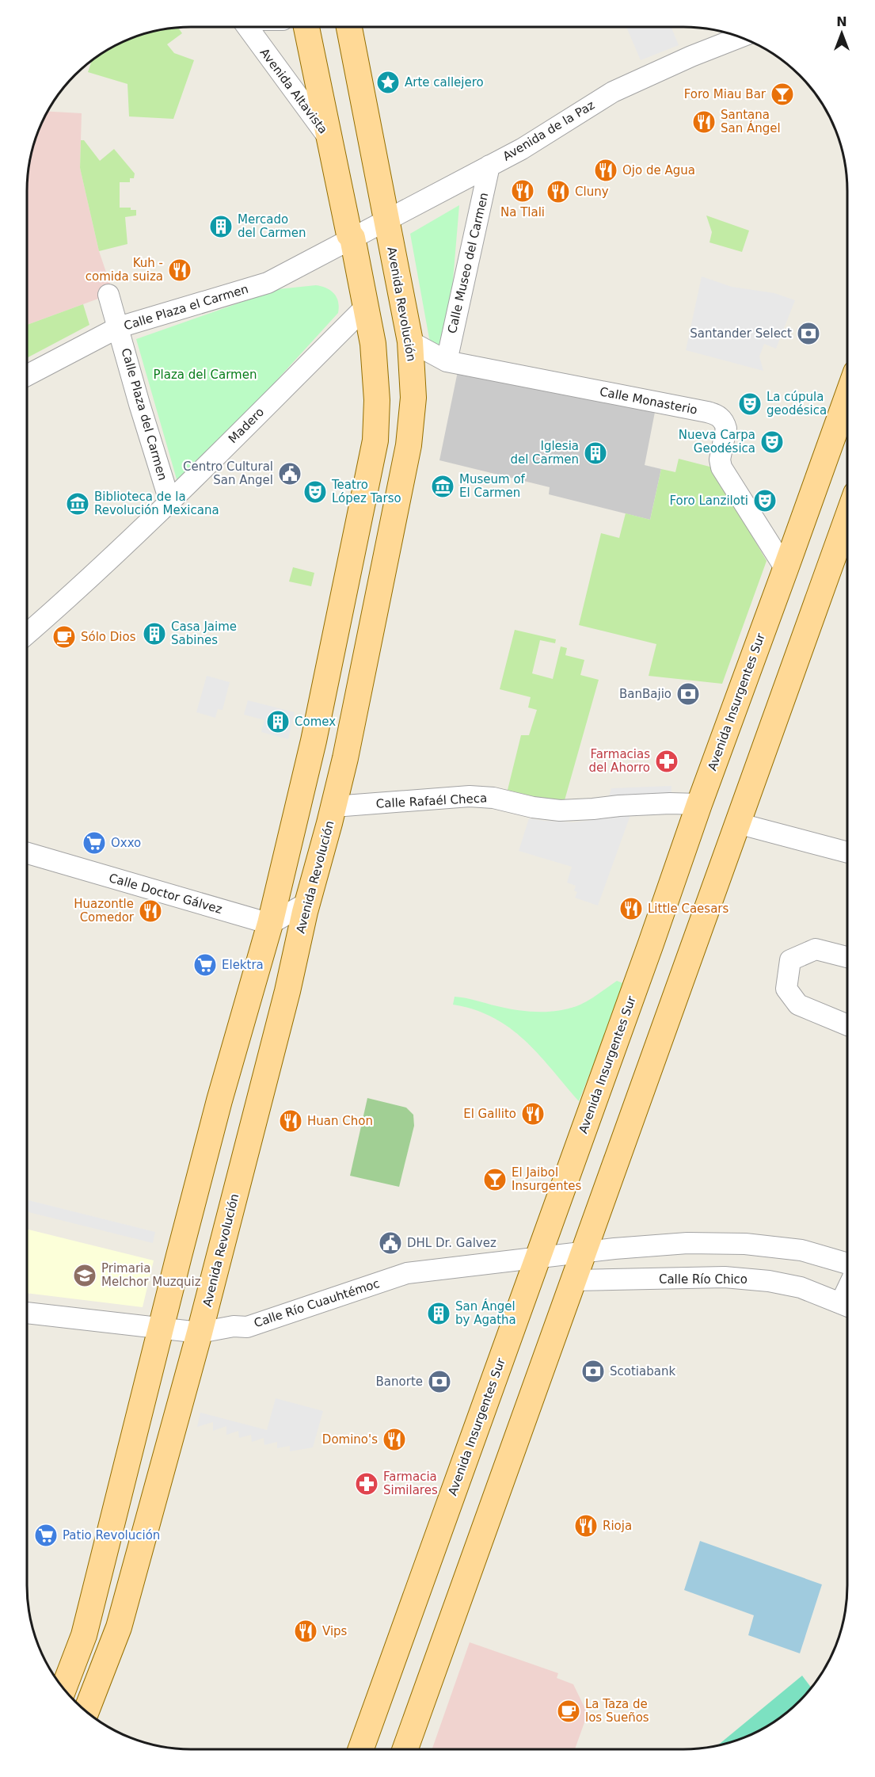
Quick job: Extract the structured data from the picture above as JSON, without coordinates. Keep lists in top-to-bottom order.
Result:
{
  "streets": {
    "main road": ["Avenida Revolución", "Avenida Insurgentes Sur"],
    "street": [
      "Avenida Altavista",
      "Avenida de la Paz",
      "Calle Museo del Carmen",
      "Calle Plaza el Carmen",
      "Calle Monasterio",
      "Calle Plaza del Carmen",
      "Madero",
      "Calle Rafaél Checa",
      "Calle Doctor Gálvez",
      "Calle Río Chico",
      "Calle Río Cuauhtémoc"
    ]
  },
  "crossings": [
    ["Avenida de la Paz", "Calle Museo del Carmen"],
    ["Avenida de la Paz", "Avenida Revolución"],
    ["Avenida de la Paz", "Calle Plaza el Carmen"],
    ["Calle Museo del Carmen", "Calle Monasterio"],
    ["Avenida Revolución", "Calle Monasterio"],
    ["Avenida Revolución", "Calle Rafaél Checa"],
    ["Avenida Revolución", "Calle Río Cuauhtémoc"],
    ["Calle Plaza el Carmen", "Calle Plaza del Carmen"],
    ["Calle Monasterio", "Avenida Insurgentes Sur"],
    ["Calle Plaza del Carmen", "Madero"],
    ["Avenida Insurgentes Sur", "Calle Rafaél Checa"],
    ["Avenida Insurgentes Sur", "Calle Río Cuauhtémoc"]
  ],
  "parks": ["Plaza del Carmen"],
  "places": {
    "place": ["Arte callejero"],
    "bar": ["Foro Miau Bar", "El Jaibol Insurgentes"],
    "restaurant": [
      "Santana San Ángel",
      "Ojo de Agua",
      "Na Tlali",
      "Cluny",
      "Kuh - comida suiza",
      "Little Caesars",
      "Huazontle Comedor",
      "El Gallito",
      "Huan Chon",
      "Domino's",
      "Rioja",
      "Vips"
    ],
    "building": [
      "Mercado del Carmen",
      "Iglesia del Carmen",
      "Casa Jaime Sabines",
      "Comex",
      "San Ángel by Agatha"
    ],
    "bank": [
      "Santander Select",
      "BanBajio",
      "Scotiabank",
      "Banorte"
    ],
    "theatre": [
      "La cúpula geodésica",
      "Nueva Carpa Geodésica",
      "Teatro López Tarso",
      "Foro Lanziloti"
    ],
    "public building": ["Centro Cultural San Angel", "DHL Dr. Galvez"],
    "museum": ["Museum of El Carmen", "Biblioteca de la Revolución Mexicana"],
    "cafe": ["Sólo Dios", "La Taza de los Sueños"],
    "pharmacy": ["Farmacias del Ahorro", "Farmacia Similares"],
    "supermarket": ["Oxxo", "Elektra", "Patio Revolución"],
    "school or university": ["Primaria Melchor Muzquiz"]
  },
  "north": "top"
}
